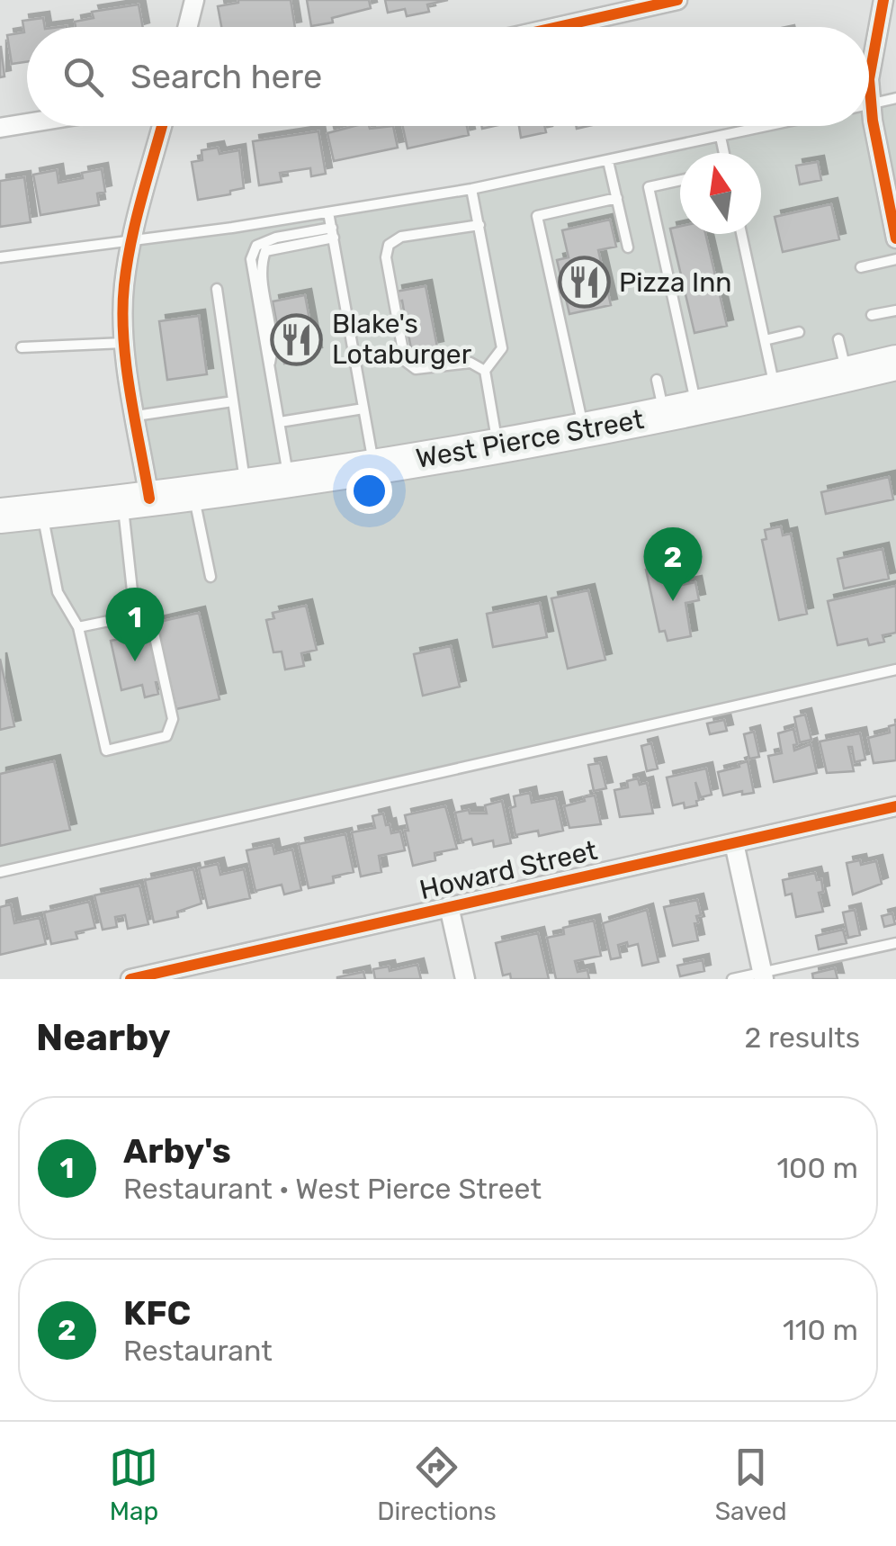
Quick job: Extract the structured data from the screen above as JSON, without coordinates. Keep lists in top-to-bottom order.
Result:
{
  "streets": {
    "highway": ["West Pierce Street"],
    "street": ["Howard Street"]
  },
  "places": {
    "restaurant": ["Pizza Inn", "Blake's Lotaburger"]
  },
  "north": "top",
  "page": {
    "search": "Search here",
    "pins": ["2", "1"],
    "heading": ["Nearby", "2 results"],
    "list": [
      {
        "mark": "1",
        "name": "Arby's",
        "note": "Restaurant · West Pierce Street",
        "value": "100 m"
      },
      {
        "mark": "2",
        "name": "KFC",
        "note": "Restaurant",
        "value": "110 m"
      }
    ],
    "nav": ["Map", "Directions", "Saved"]
  }
}
